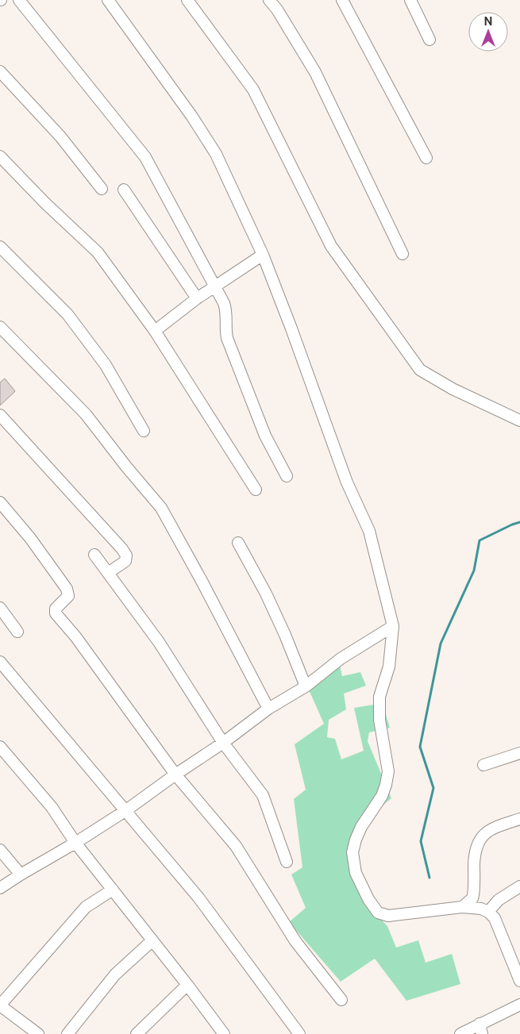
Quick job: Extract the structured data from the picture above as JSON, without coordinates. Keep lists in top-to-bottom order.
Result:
{
  "north": "top"
}
